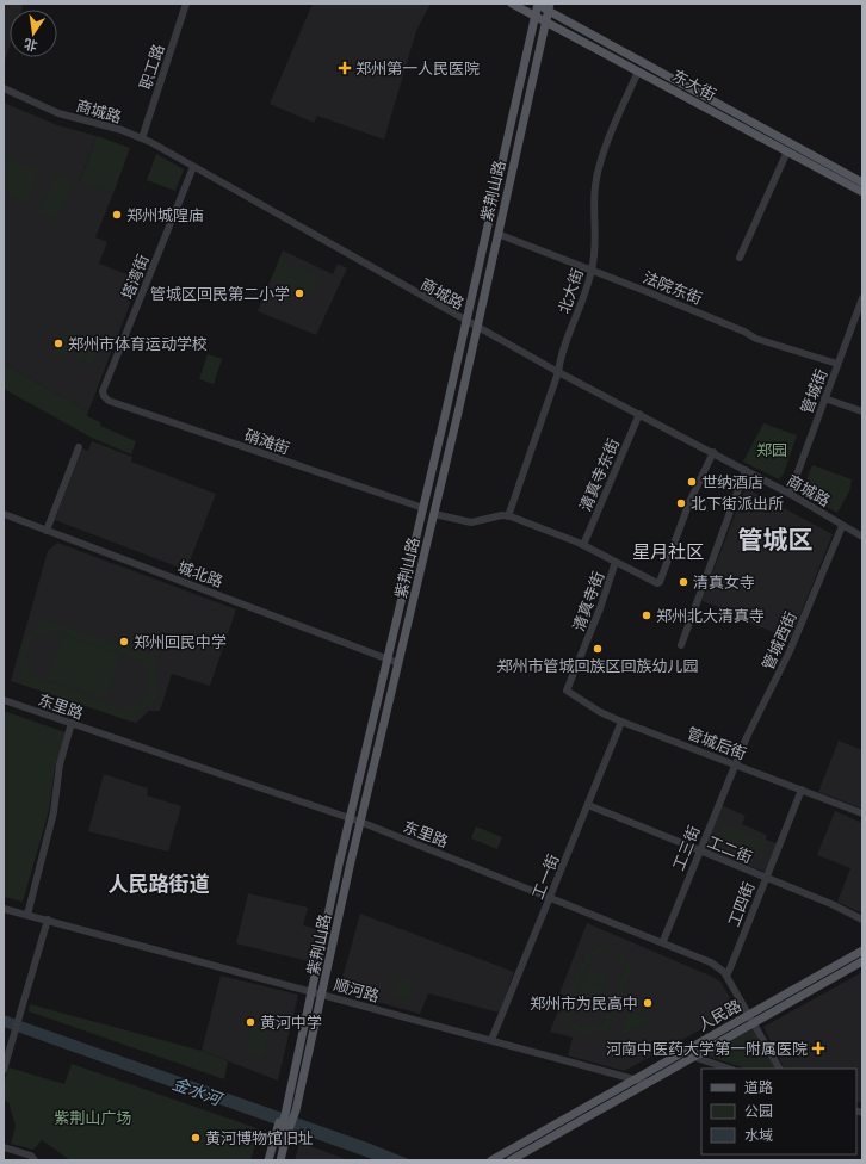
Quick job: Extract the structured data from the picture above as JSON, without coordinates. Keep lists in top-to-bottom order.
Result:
{
  "streets": {
    "main road": ["东大街", "紫荆山路", "人民路"],
    "street": [
      "职工路",
      "商城路",
      "塔湾街",
      "法院东街",
      "北大街",
      "管城街",
      "硝滩街",
      "清真寺东街",
      "城北路",
      "清真寺街",
      "管城西街",
      "东里路",
      "管城后街",
      "工三街",
      "工二街",
      "工一街",
      "工四街",
      "顺河路"
    ]
  },
  "crossings": [
    ["职工路", "商城路"],
    ["东大街", "紫荆山路"],
    ["东大街", "北大街"],
    ["商城路", "紫荆山路"],
    ["商城路", "塔湾街"],
    ["商城路", "北大街"],
    ["商城路", "管城街"],
    ["商城路", "清真寺东街"],
    ["商城路", "清真寺街"],
    ["商城路", "管城西街"],
    ["紫荆山路", "法院东街"],
    ["紫荆山路", "硝滩街"],
    ["紫荆山路", "城北路"],
    ["紫荆山路", "东里路"],
    ["紫荆山路", "顺河路"],
    ["塔湾街", "硝滩街"],
    ["法院东街", "北大街"],
    ["法院东街", "管城街"],
    ["清真寺街", "管城后街"],
    ["管城西街", "管城后街"],
    ["管城西街", "工三街"],
    ["东里路", "工三街"],
    ["东里路", "工一街"],
    ["东里路", "工四街"],
    ["东里路", "人民路"],
    ["管城后街", "工三街"],
    ["管城后街", "工一街"],
    ["管城后街", "工四街"],
    ["工三街", "工二街"],
    ["工二街", "工一街"],
    ["工二街", "工四街"],
    ["工一街", "顺河路"],
    ["顺河路", "人民路"]
  ],
  "districts": ["管城区", "星月社区", "人民路街道"],
  "water": ["金水河"],
  "parks": ["郑园", "紫荆山广场"],
  "places": {
    "health": ["郑州第一人民医院", "河南中医药大学第一附属医院"],
    "other": [
      "郑州城隍庙",
      "管城区回民第二小学",
      "郑州市体育运动学校",
      "世纳酒店",
      "北下街派出所",
      "清真女寺",
      "郑州北大清真寺",
      "郑州回民中学",
      "郑州市管城回族区回族幼儿园",
      "郑州市为民高中",
      "黄河中学",
      "黄河博物馆旧址"
    ]
  },
  "legend": ["道路", "公园", "水域"],
  "north": "bottom"
}
